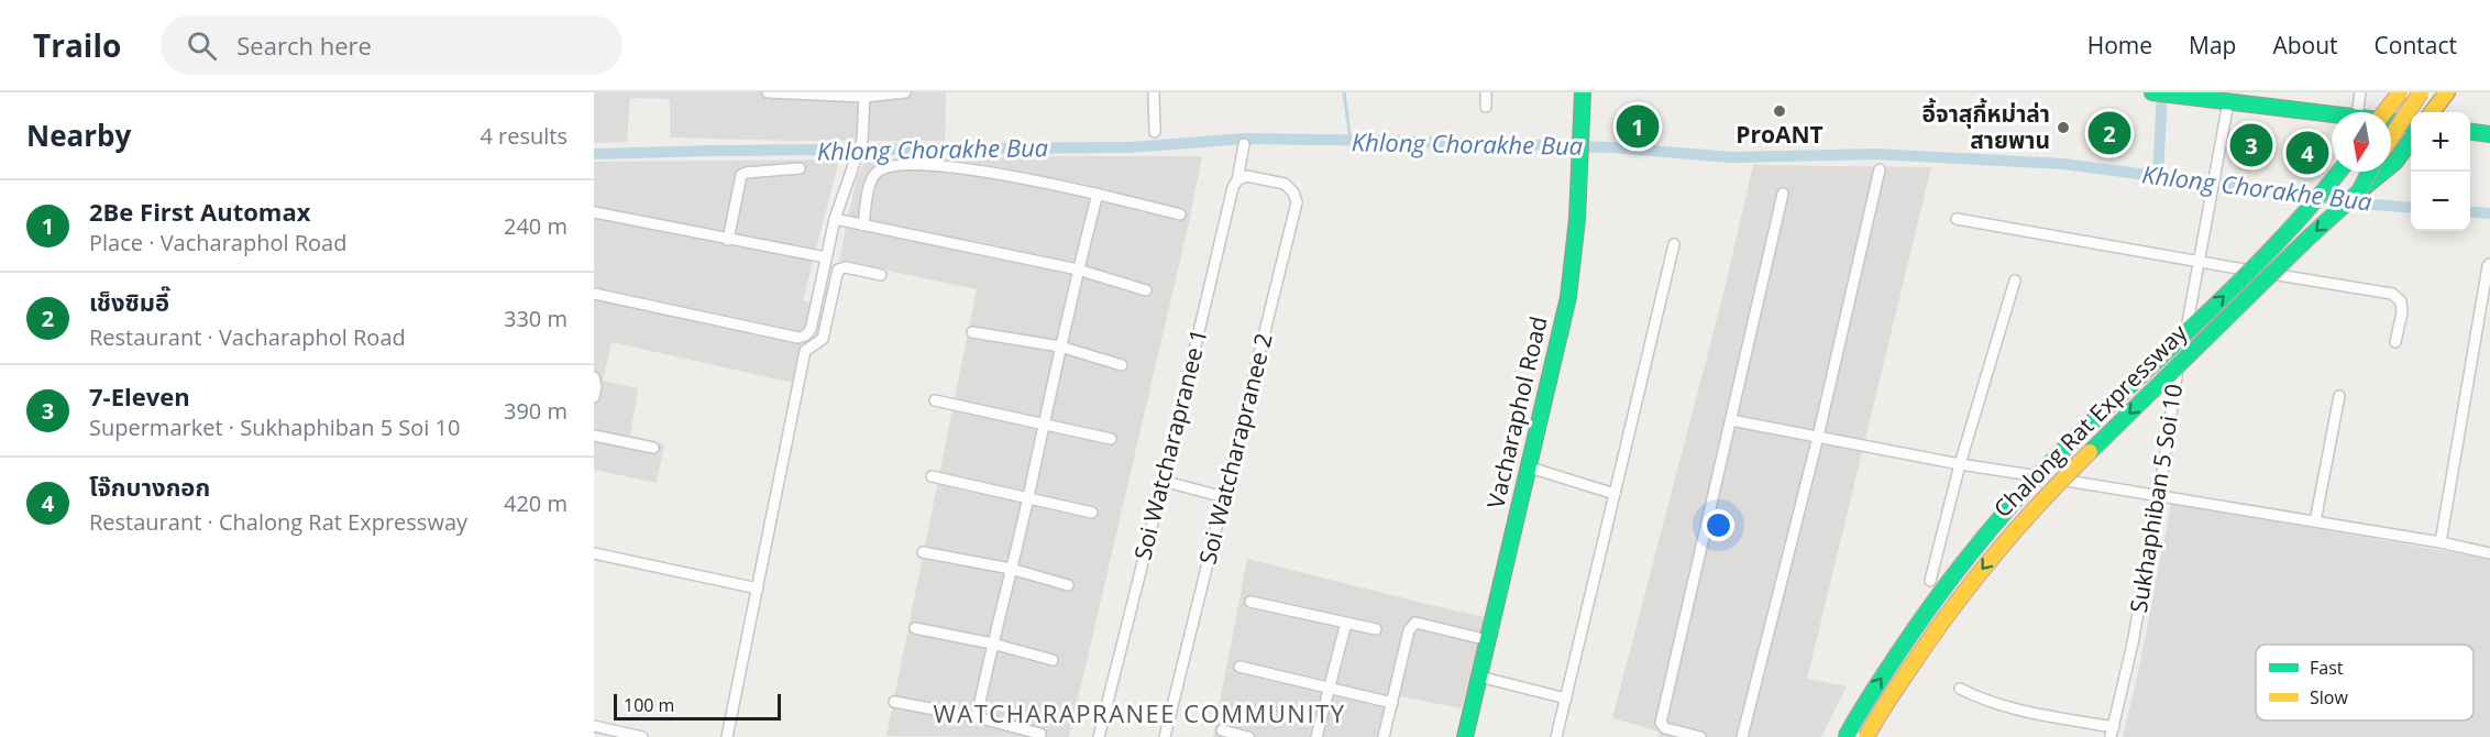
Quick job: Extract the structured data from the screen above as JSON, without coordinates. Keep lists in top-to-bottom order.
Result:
{
  "streets": {
    "main road": ["Vacharaphol Road", "Chalong Rat Expressway"],
    "street": ["Soi Watcharapranee 1", "Soi Watcharapranee 2", "Sukhaphiban 5 Soi 10"]
  },
  "crossings": [
    ["Soi Watcharapranee 1", "Soi Watcharapranee 2"]
  ],
  "districts": ["WATCHARAPRANEE COMMUNITY"],
  "water": ["Khlong Chorakhe Bua"],
  "places": ["ProANT", "อี้จาสุกี้หม่าล่า สายพาน"],
  "legend": ["Fast", "Slow"],
  "scale_bar": "100 m",
  "north": "bottom",
  "page": {
    "header": "Trailo",
    "search": "Search here",
    "nav": [
      "Home",
      "Map",
      "About",
      "Contact"
    ],
    "heading": ["Nearby", "4 results"],
    "pins": [
      "1",
      "2",
      "3",
      "4"
    ],
    "map_buttons": ["+", "−"],
    "list": [
      {
        "mark": "1",
        "name": "2Be First Automax",
        "note": "Place · Vacharaphol Road",
        "value": "240 m"
      },
      {
        "mark": "2",
        "name": "เช็งซิมอี๊",
        "note": "Restaurant · Vacharaphol Road",
        "value": "330 m"
      },
      {
        "mark": "3",
        "name": "7-Eleven",
        "note": "Supermarket · Sukhaphiban 5 Soi 10",
        "value": "390 m"
      },
      {
        "mark": "4",
        "name": "โจ๊กบางกอก",
        "note": "Restaurant · Chalong Rat Expressway",
        "value": "420 m"
      }
    ],
    "scale": "100 m"
  }
}
